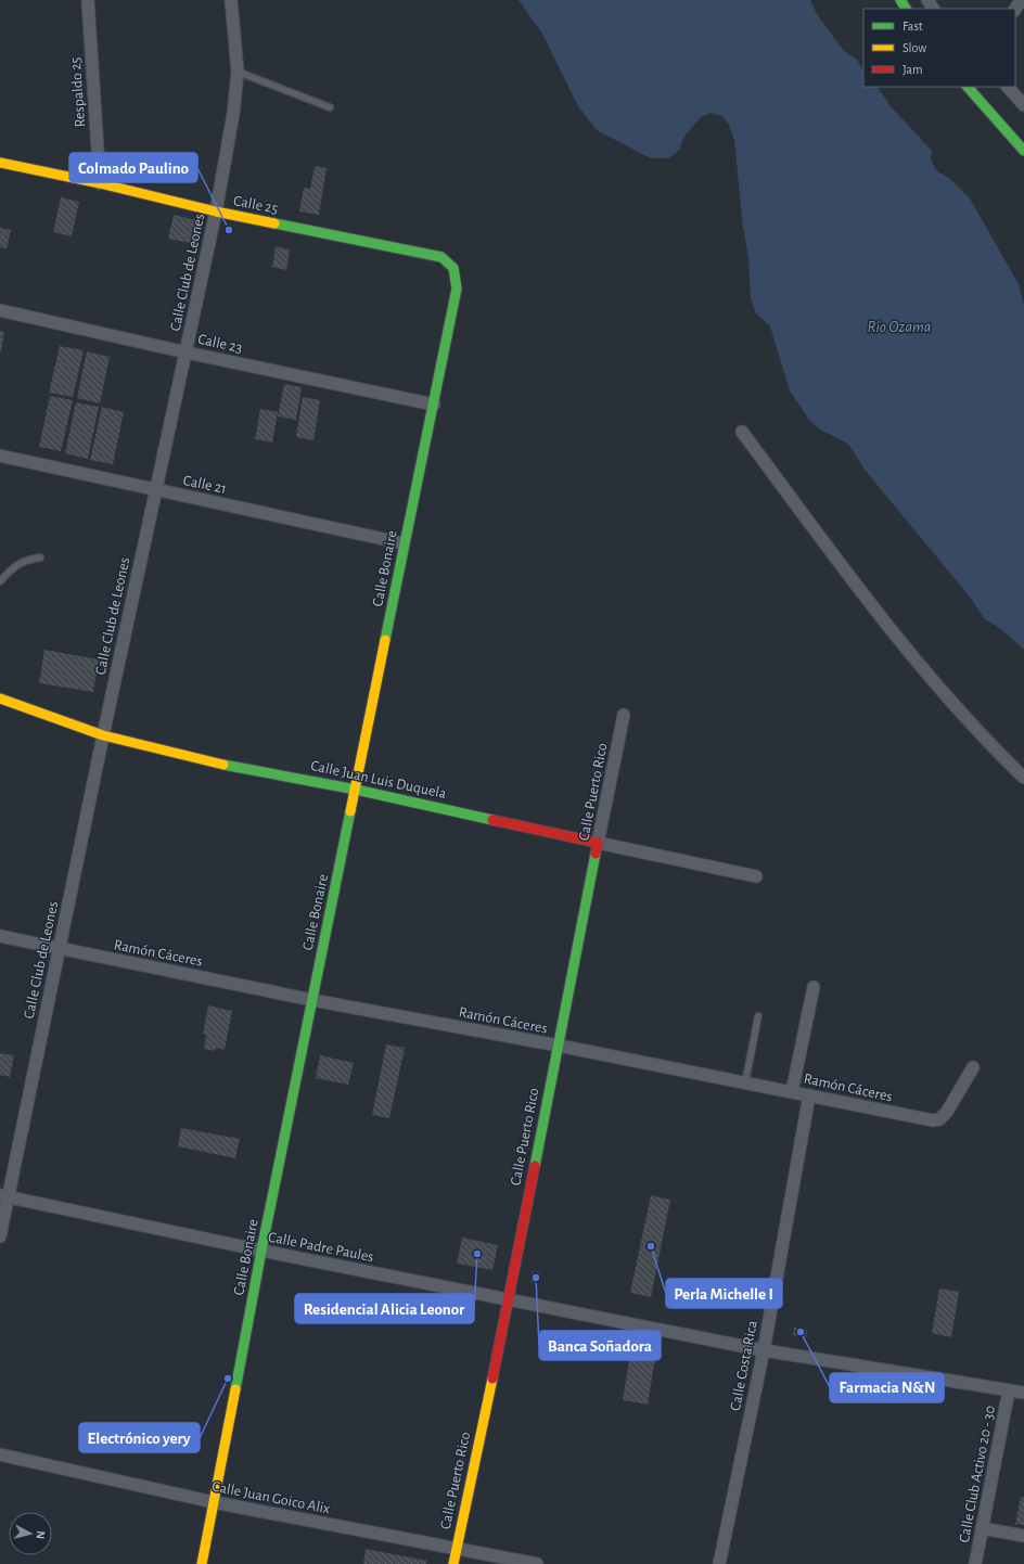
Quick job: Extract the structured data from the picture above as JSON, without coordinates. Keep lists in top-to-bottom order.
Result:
{
  "streets": {
    "street": [
      "Respaldo 25",
      "Calle 25",
      "Calle Club de Leones",
      "Calle 23",
      "Calle 21",
      "Calle Bonaire",
      "Calle Juan Luis Duquela",
      "Calle Puerto Rico",
      "Ramón Cáceres",
      "Calle Padre Paules",
      "Calle Costa Rica",
      "Calle Club Activo 20 - 30",
      "Calle Juan Goico Alix"
    ]
  },
  "crossings": [
    ["Respaldo 25", "Calle 25"],
    ["Calle 25", "Calle Club de Leones"],
    ["Calle 25", "Calle Bonaire"],
    ["Calle Club de Leones", "Calle 23"],
    ["Calle Club de Leones", "Calle 21"],
    ["Calle Club de Leones", "Calle Juan Luis Duquela"],
    ["Calle Club de Leones", "Ramón Cáceres"],
    ["Calle Club de Leones", "Calle Padre Paules"],
    ["Calle 23", "Calle Bonaire"],
    ["Calle 21", "Calle Bonaire"],
    ["Calle Bonaire", "Calle Juan Luis Duquela"],
    ["Calle Bonaire", "Ramón Cáceres"],
    ["Calle Bonaire", "Calle Padre Paules"],
    ["Calle Bonaire", "Calle Juan Goico Alix"],
    ["Calle Juan Luis Duquela", "Calle Puerto Rico"],
    ["Calle Puerto Rico", "Ramón Cáceres"],
    ["Calle Puerto Rico", "Calle Padre Paules"],
    ["Calle Puerto Rico", "Calle Juan Goico Alix"],
    ["Ramón Cáceres", "Calle Costa Rica"],
    ["Calle Padre Paules", "Calle Costa Rica"],
    ["Calle Padre Paules", "Calle Club Activo 20 - 30"]
  ],
  "water": ["Río Ozama"],
  "places": [
    "Colmado Paulino",
    "Perla Michelle I",
    "Residencial Alicia Leonor",
    "Banca Soñadora",
    "Farmacia N&N",
    "Electrónico yery"
  ],
  "legend": ["Fast", "Slow", "Jam"],
  "north": "right"
}
